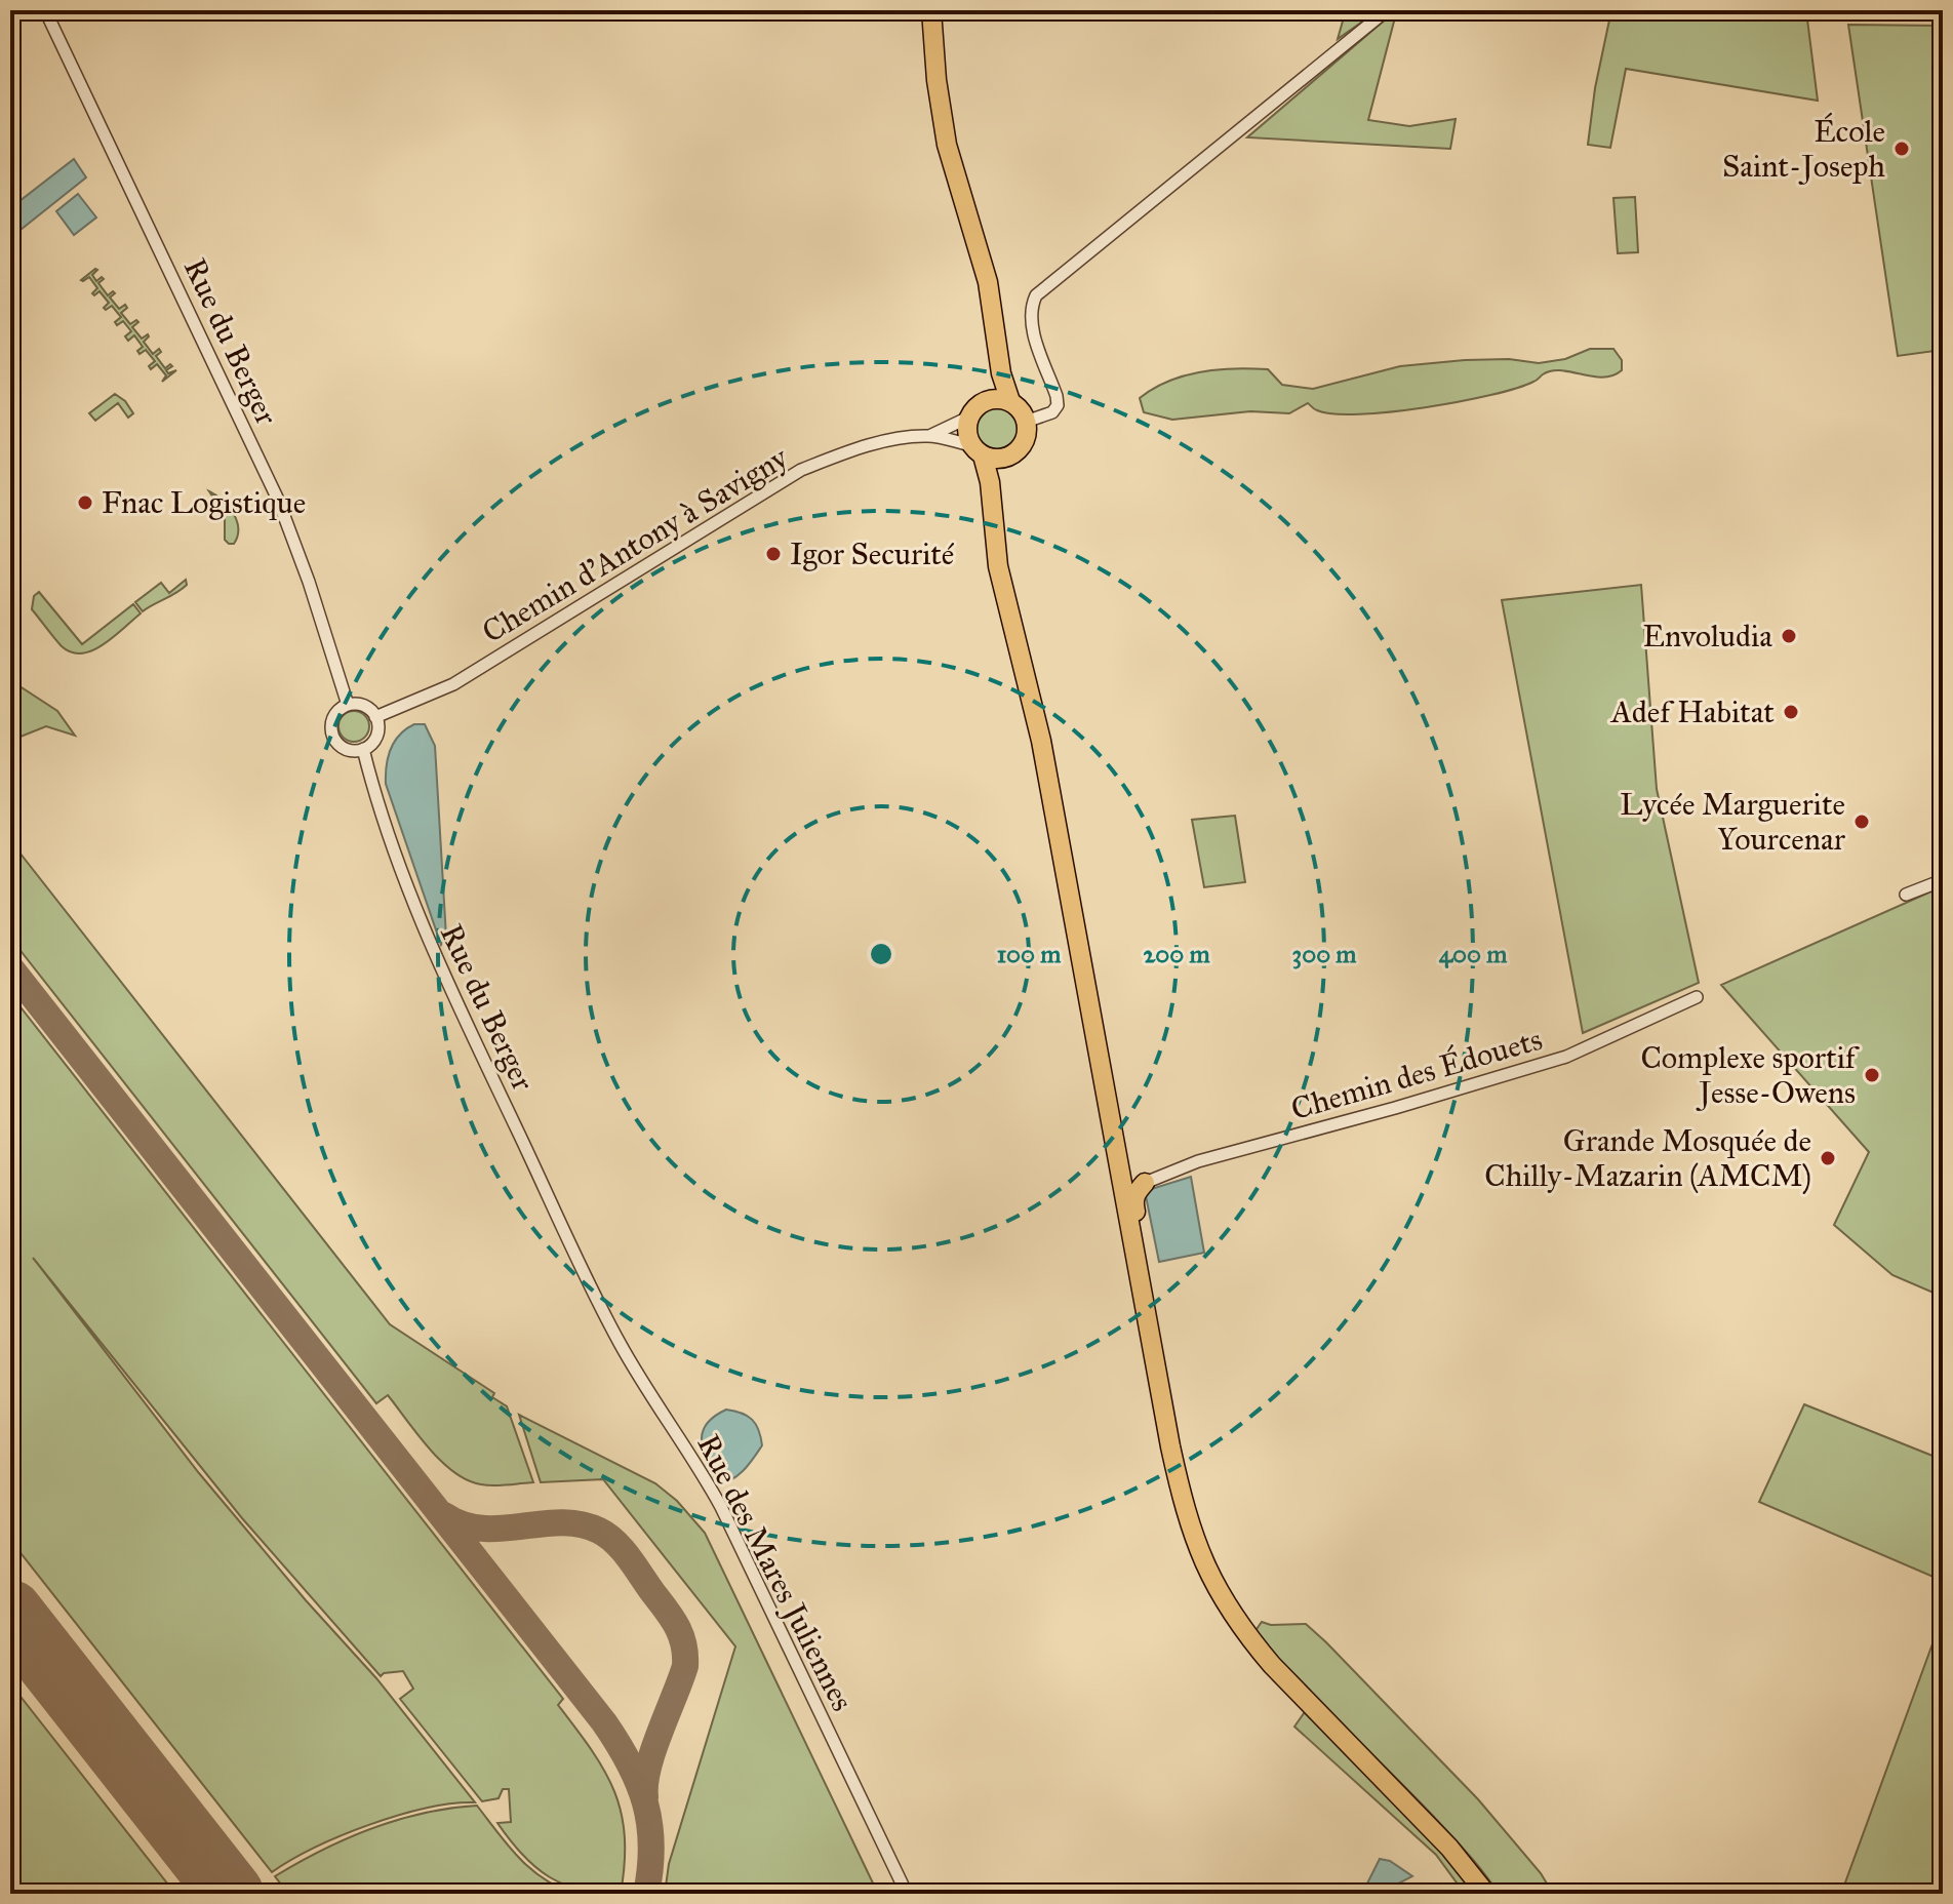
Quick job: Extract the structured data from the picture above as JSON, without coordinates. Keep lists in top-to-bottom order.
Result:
{
  "streets": {
    "street": [
      "Rue du Berger",
      "Chemin d'Antony à Savigny",
      "Chemin des Édouets",
      "Rue des Mares Juliennes"
    ]
  },
  "crossings": [
    ["Rue du Berger", "Chemin d'Antony à Savigny"],
    ["Rue du Berger", "Rue des Mares Juliennes"]
  ],
  "places": [
    "École Saint-Joseph",
    "Fnac Logistique",
    "Igor Securité",
    "Envoludia",
    "Adef Habitat",
    "Lycée Marguerite Yourcenar",
    "Complexe sportif Jesse-Owens",
    "Grande Mosquée de Chilly-Mazarin (AMCM)"
  ],
  "rings": [
    "100 m",
    "200 m",
    "300 m",
    "400 m"
  ]
}
